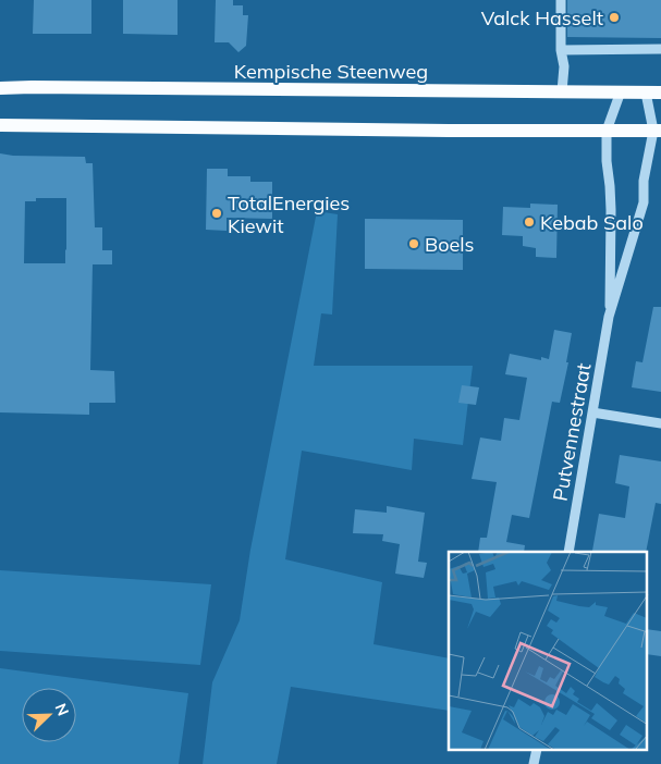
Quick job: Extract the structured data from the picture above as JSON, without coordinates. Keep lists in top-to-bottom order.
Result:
{
  "streets": {
    "main road": ["Kempische Steenweg"],
    "street": ["Putvennestraat"]
  },
  "crossings": [
    ["Kempische Steenweg", "Putvennestraat"]
  ],
  "places": [
    "Valck Hasselt",
    "TotalEnergies Kiewit",
    "Kebab Salo",
    "Boels"
  ],
  "north": "top right"
}
